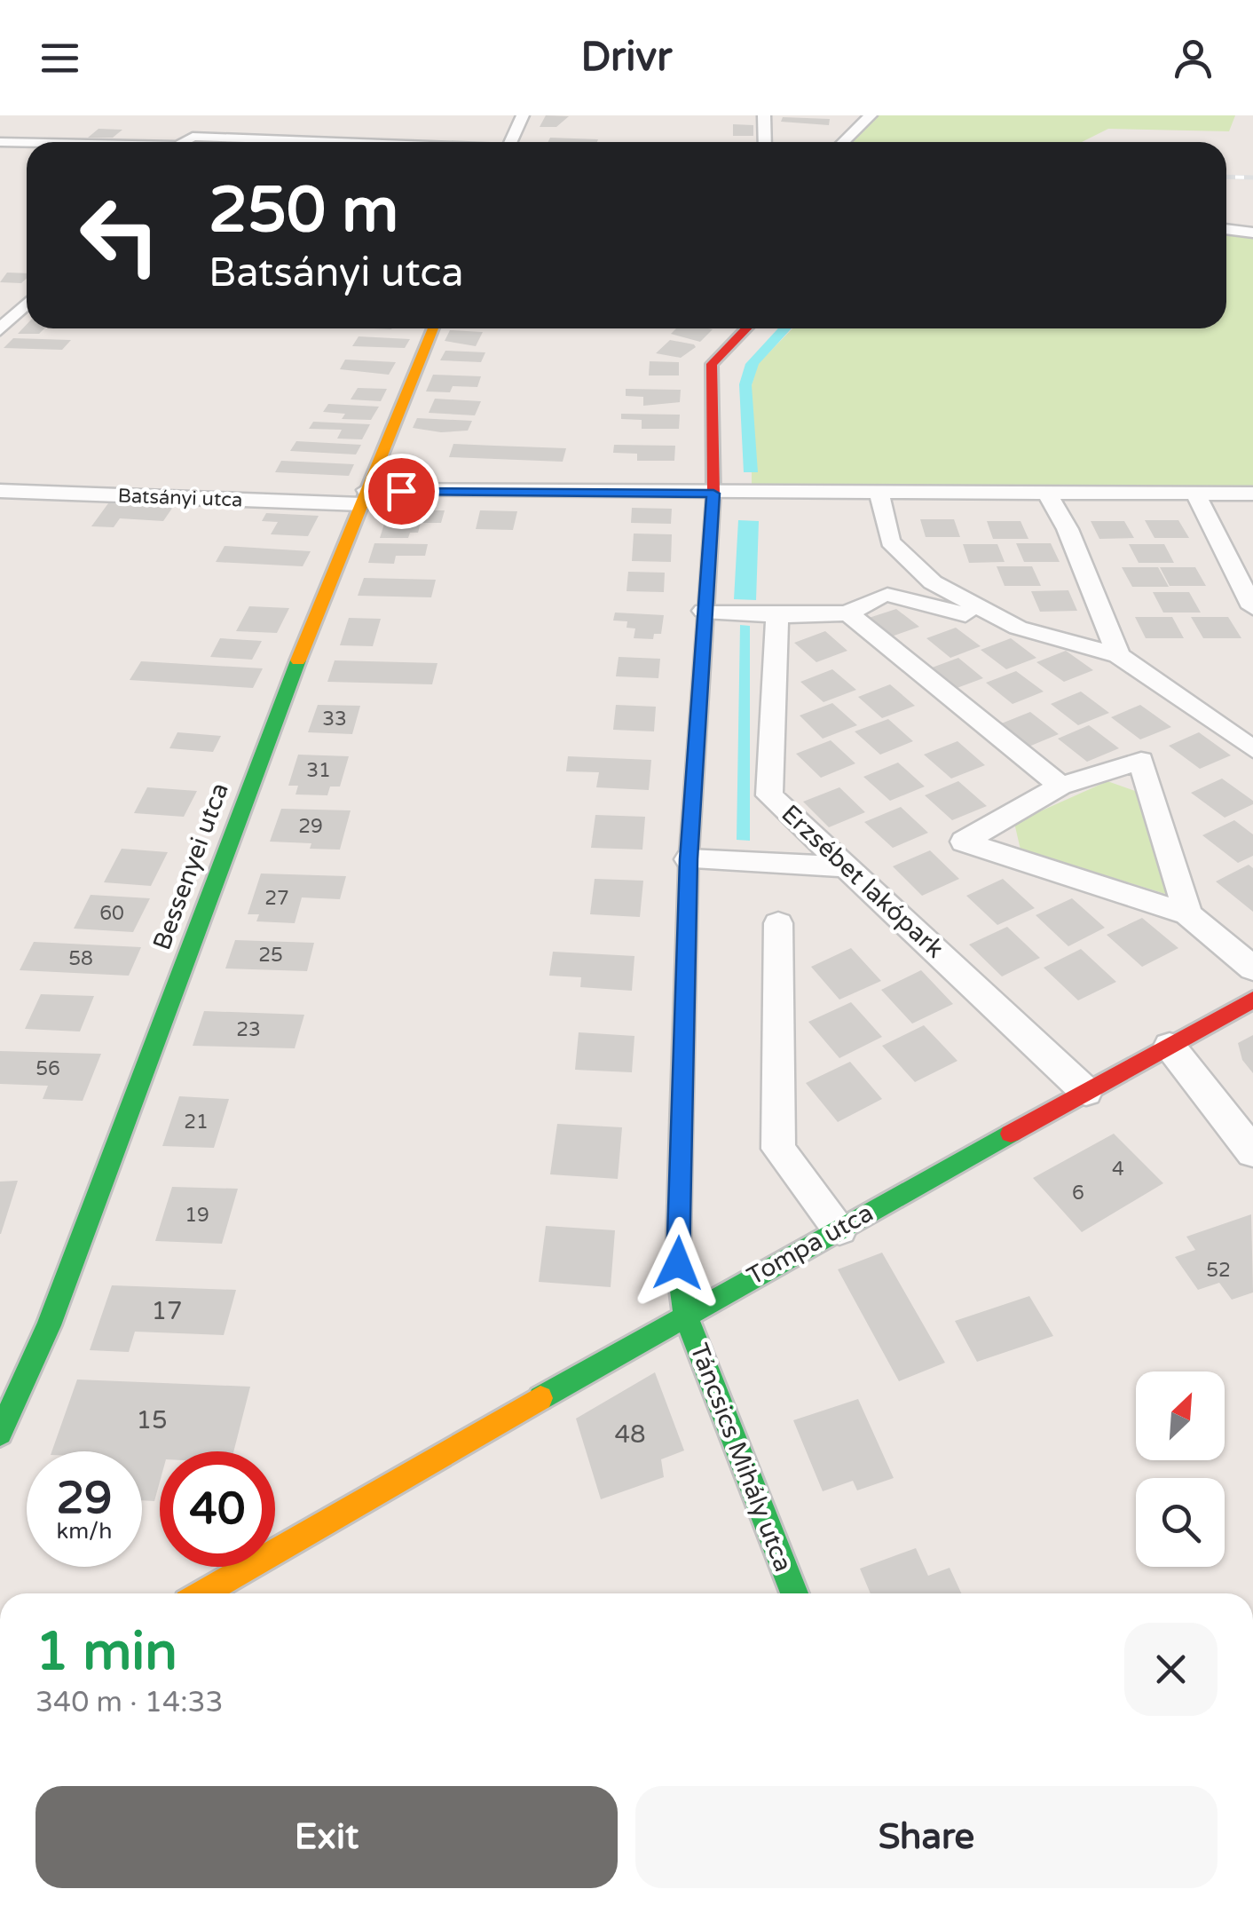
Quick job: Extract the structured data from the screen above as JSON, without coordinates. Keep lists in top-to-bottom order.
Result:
{
  "streets": {
    "street": [
      "Batsányi utca",
      "Bessenyei utca",
      "Erzsébet lakópark",
      "Tompa utca",
      "Táncsics Mihály utca"
    ]
  },
  "crossings": [
    ["Batsányi utca", "Bessenyei utca"],
    ["Batsányi utca", "Táncsics Mihály utca"],
    ["Erzsébet lakópark", "Tompa utca"],
    ["Tompa utca", "Táncsics Mihály utca"]
  ],
  "house_numbers": [
    "33",
    "31",
    "29",
    "27",
    "60",
    "25",
    "58",
    "23",
    "56",
    "21",
    "4",
    "6",
    "19",
    "52",
    "17",
    "15",
    "48"
  ],
  "north": "top right",
  "page": {
    "header": "Drivr",
    "turn": ["250 m", "Batsányi utca"],
    "speed": "29 km/h",
    "limit": "40",
    "heading": ["1 min", "340 m · 14:33"],
    "buttons": ["Exit", "Share"]
  }
}
